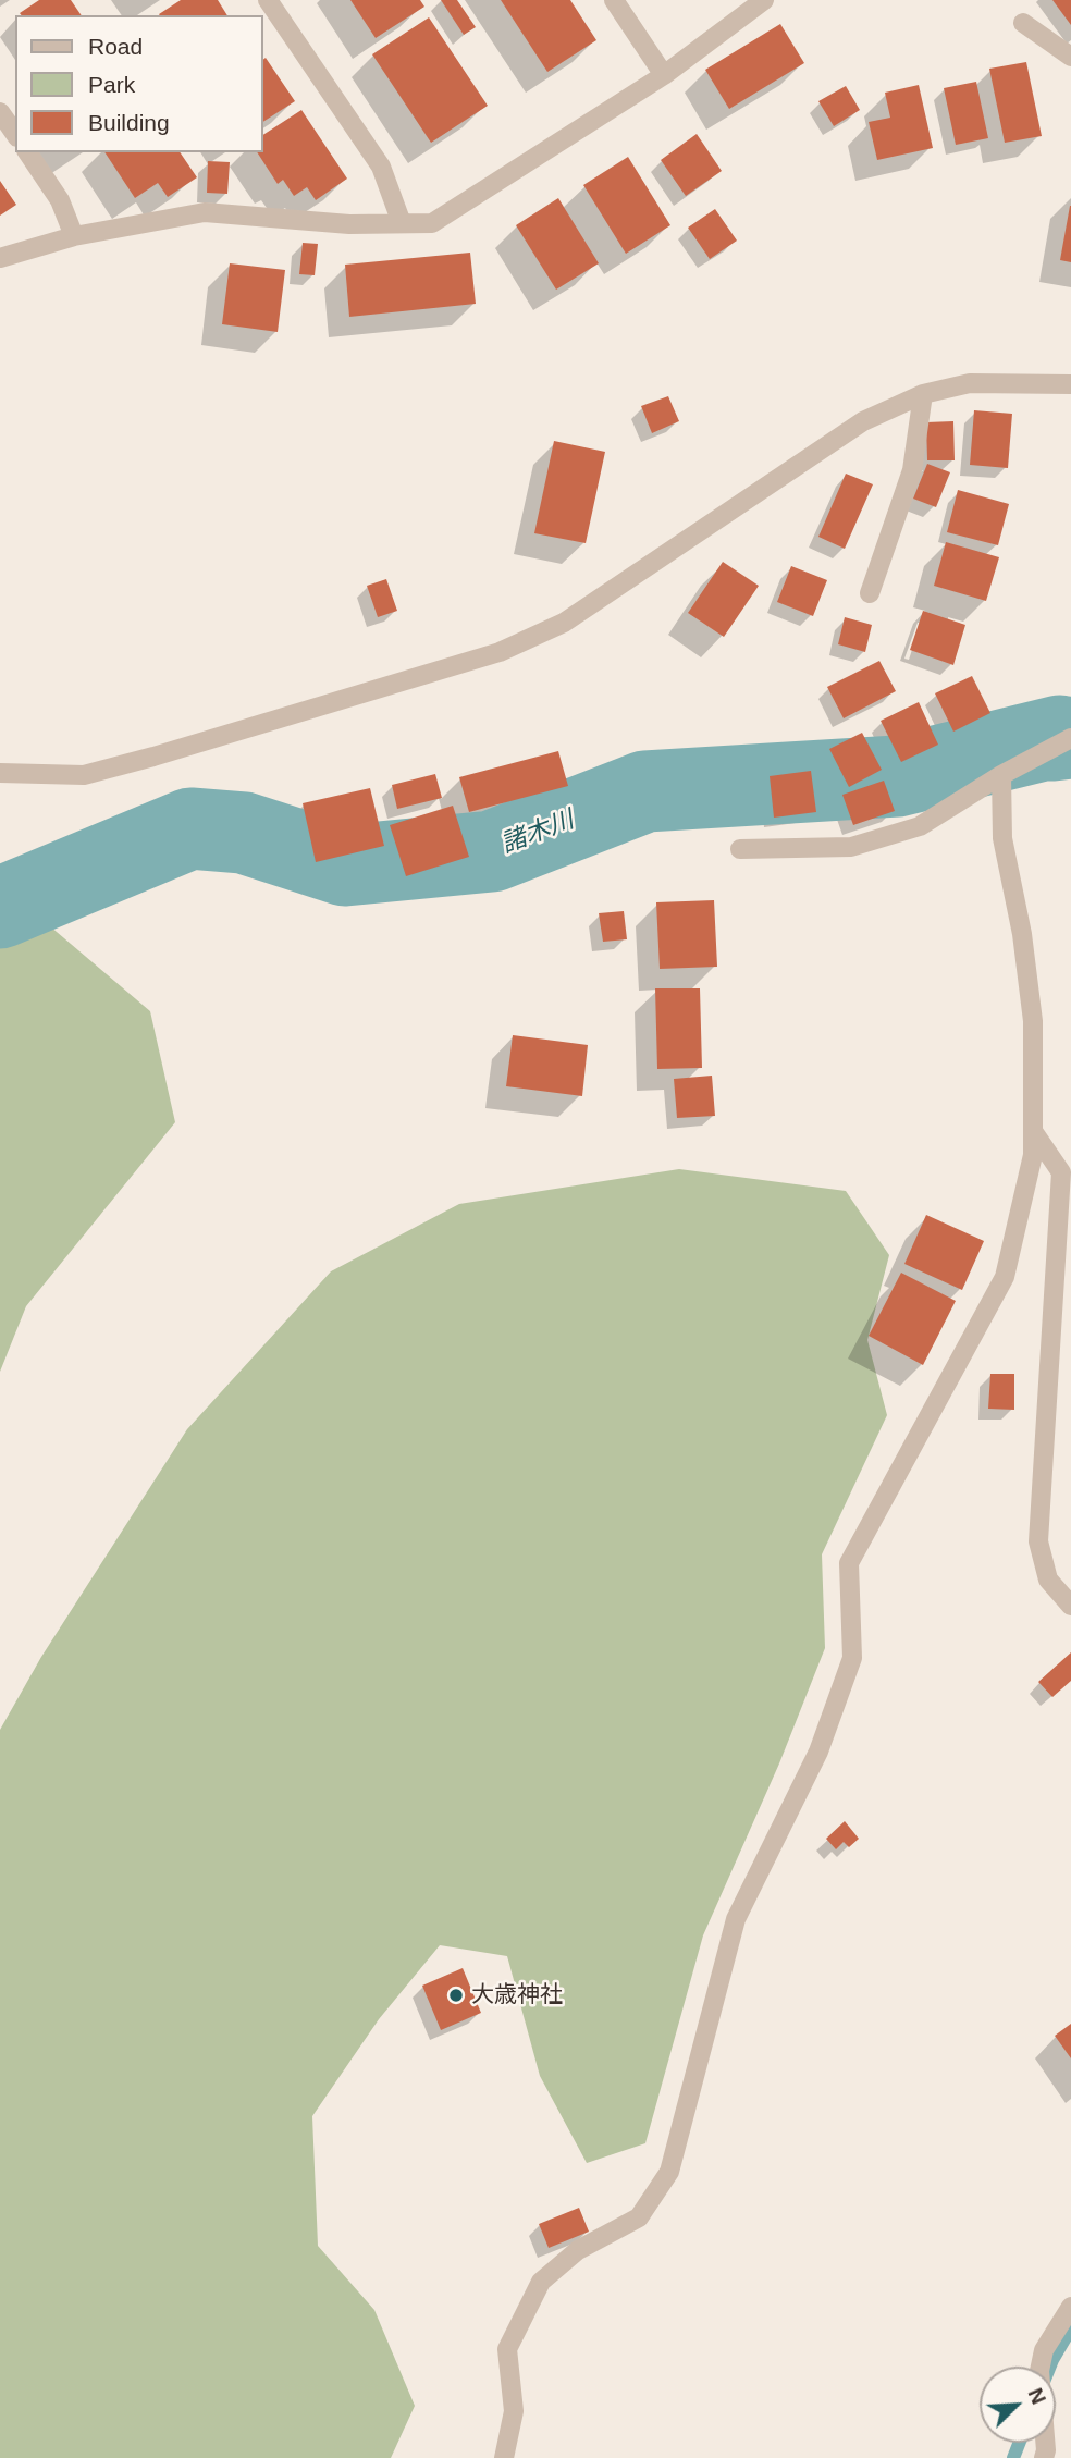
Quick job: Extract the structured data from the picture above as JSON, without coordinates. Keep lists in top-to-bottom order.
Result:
{
  "water": ["諸木川"],
  "places": ["大歳神社"],
  "legend": ["Road", "Park", "Building"],
  "north": "top right"
}
